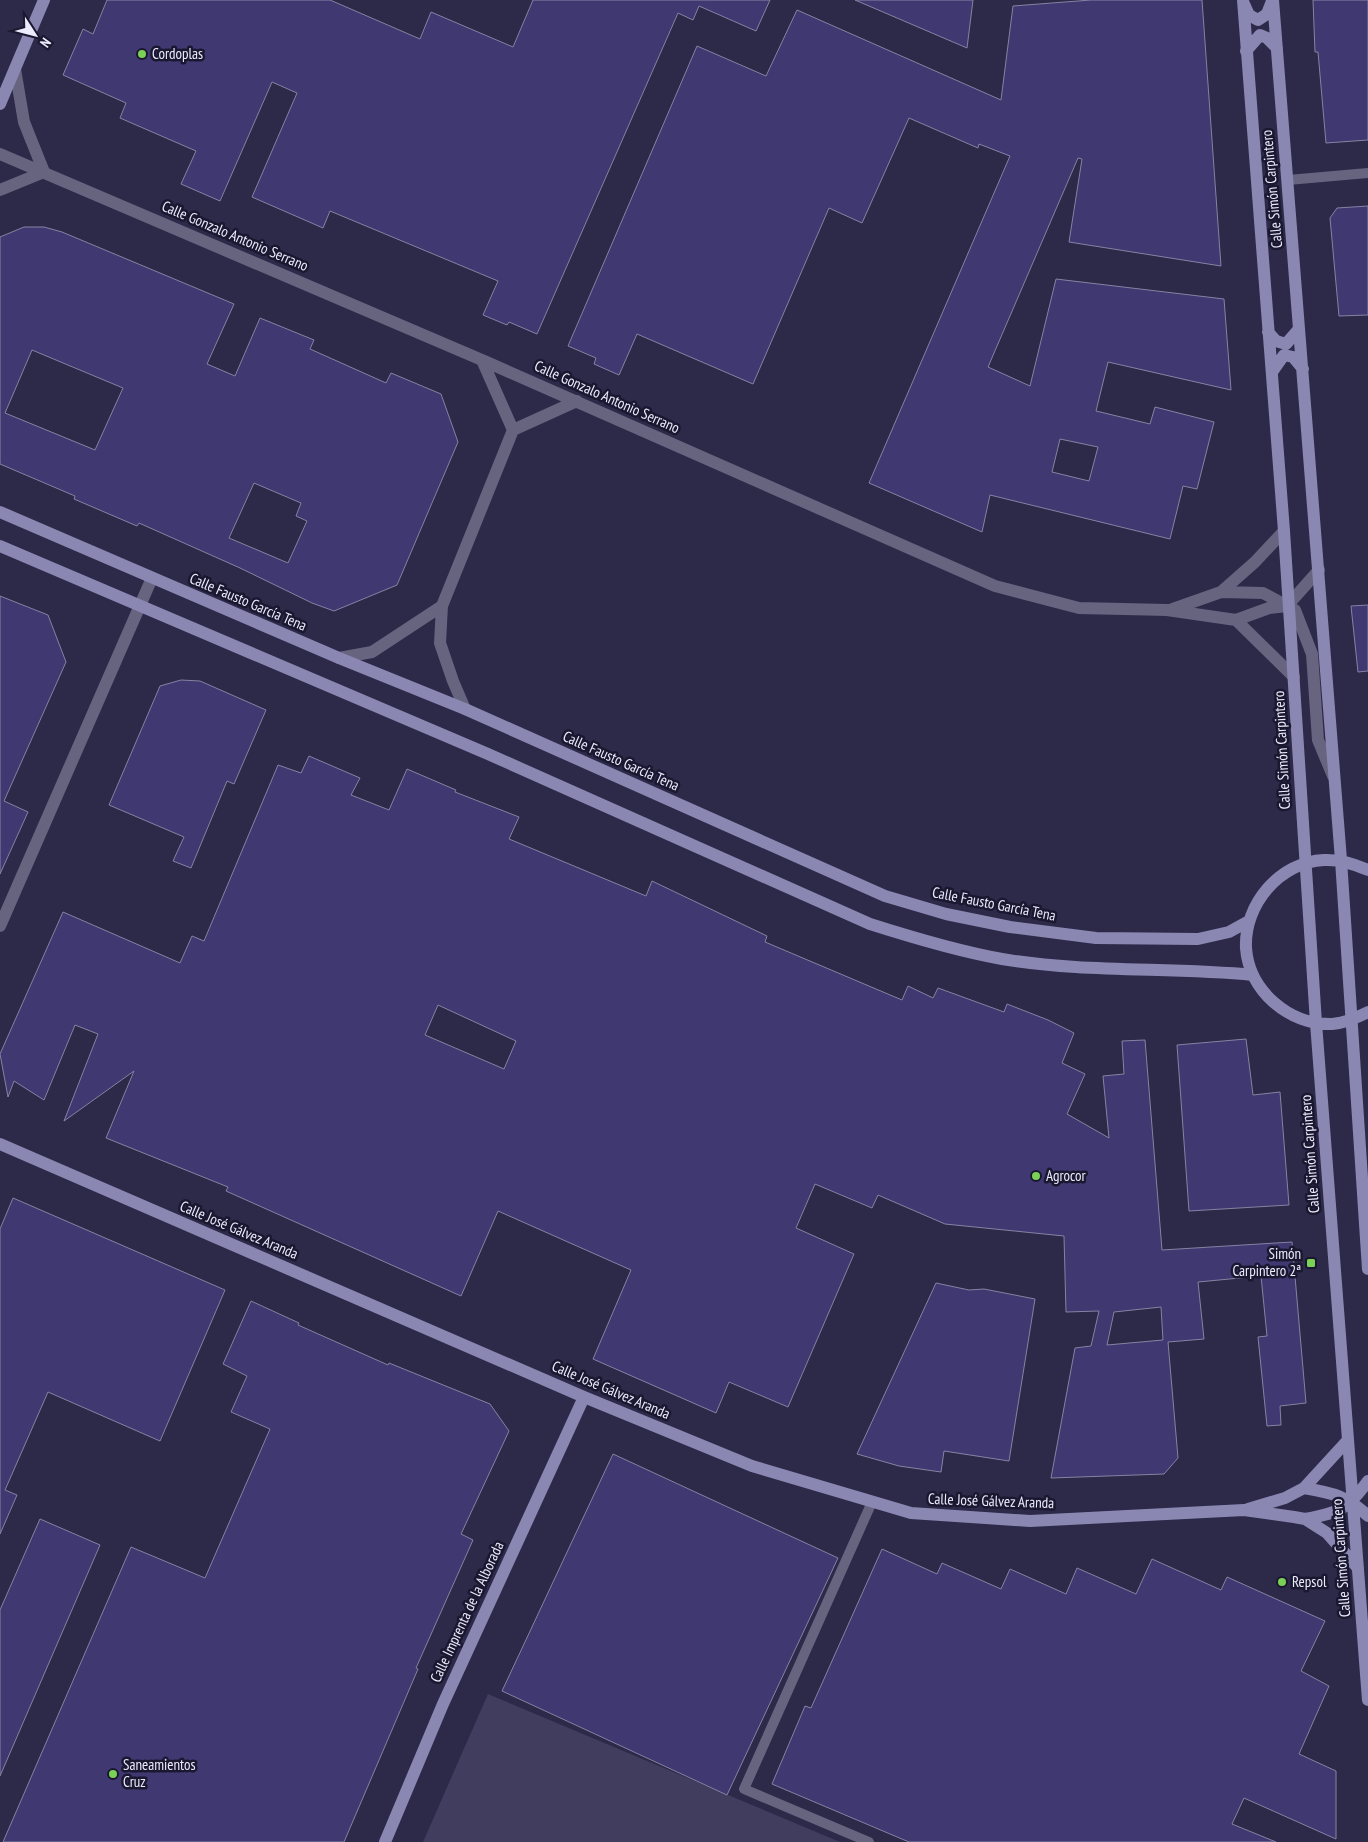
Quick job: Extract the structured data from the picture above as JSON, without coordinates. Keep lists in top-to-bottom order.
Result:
{
  "streets": {
    "street": [
      "Calle Simón Carpintero",
      "Calle Gonzalo Antonio Serrano",
      "Calle Fausto García Tena",
      "Calle José Gálvez Aranda",
      "Calle Imprenta de la Alborada"
    ]
  },
  "crossings": [
    ["Calle Simón Carpintero", "Calle Gonzalo Antonio Serrano"],
    ["Calle Simón Carpintero", "Calle José Gálvez Aranda"],
    ["Calle José Gálvez Aranda", "Calle Imprenta de la Alborada"]
  ],
  "places": {
    "other": [
      "Cordoplas",
      "Agrocor",
      "Repsol",
      "Saneamientos Cruz"
    ],
    "transit": ["Simón Carpintero 2ª"]
  },
  "north": "bottom right"
}
